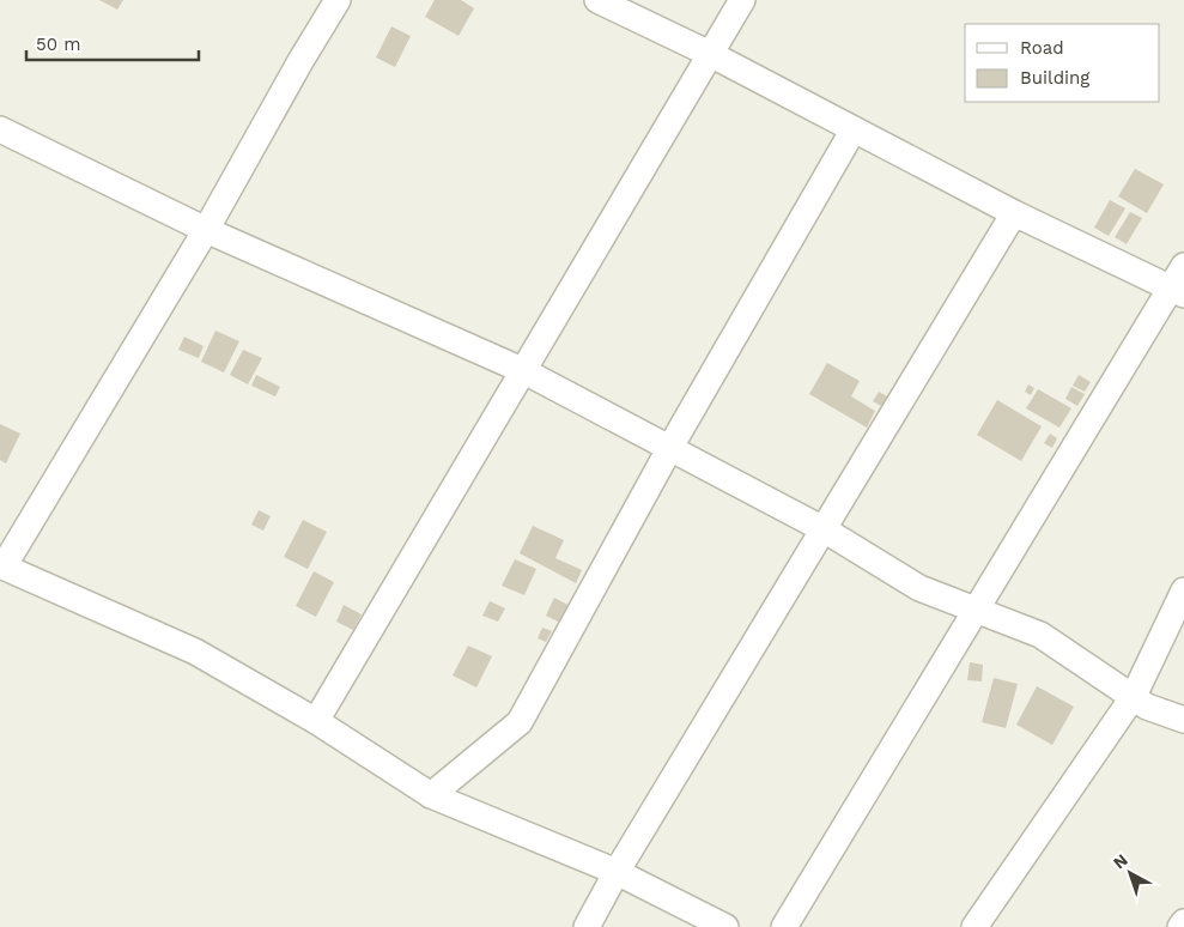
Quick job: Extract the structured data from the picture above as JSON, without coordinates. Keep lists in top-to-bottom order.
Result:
{
  "legend": ["Road", "Building"],
  "scale_bar": "50 m",
  "north": "top left"
}
